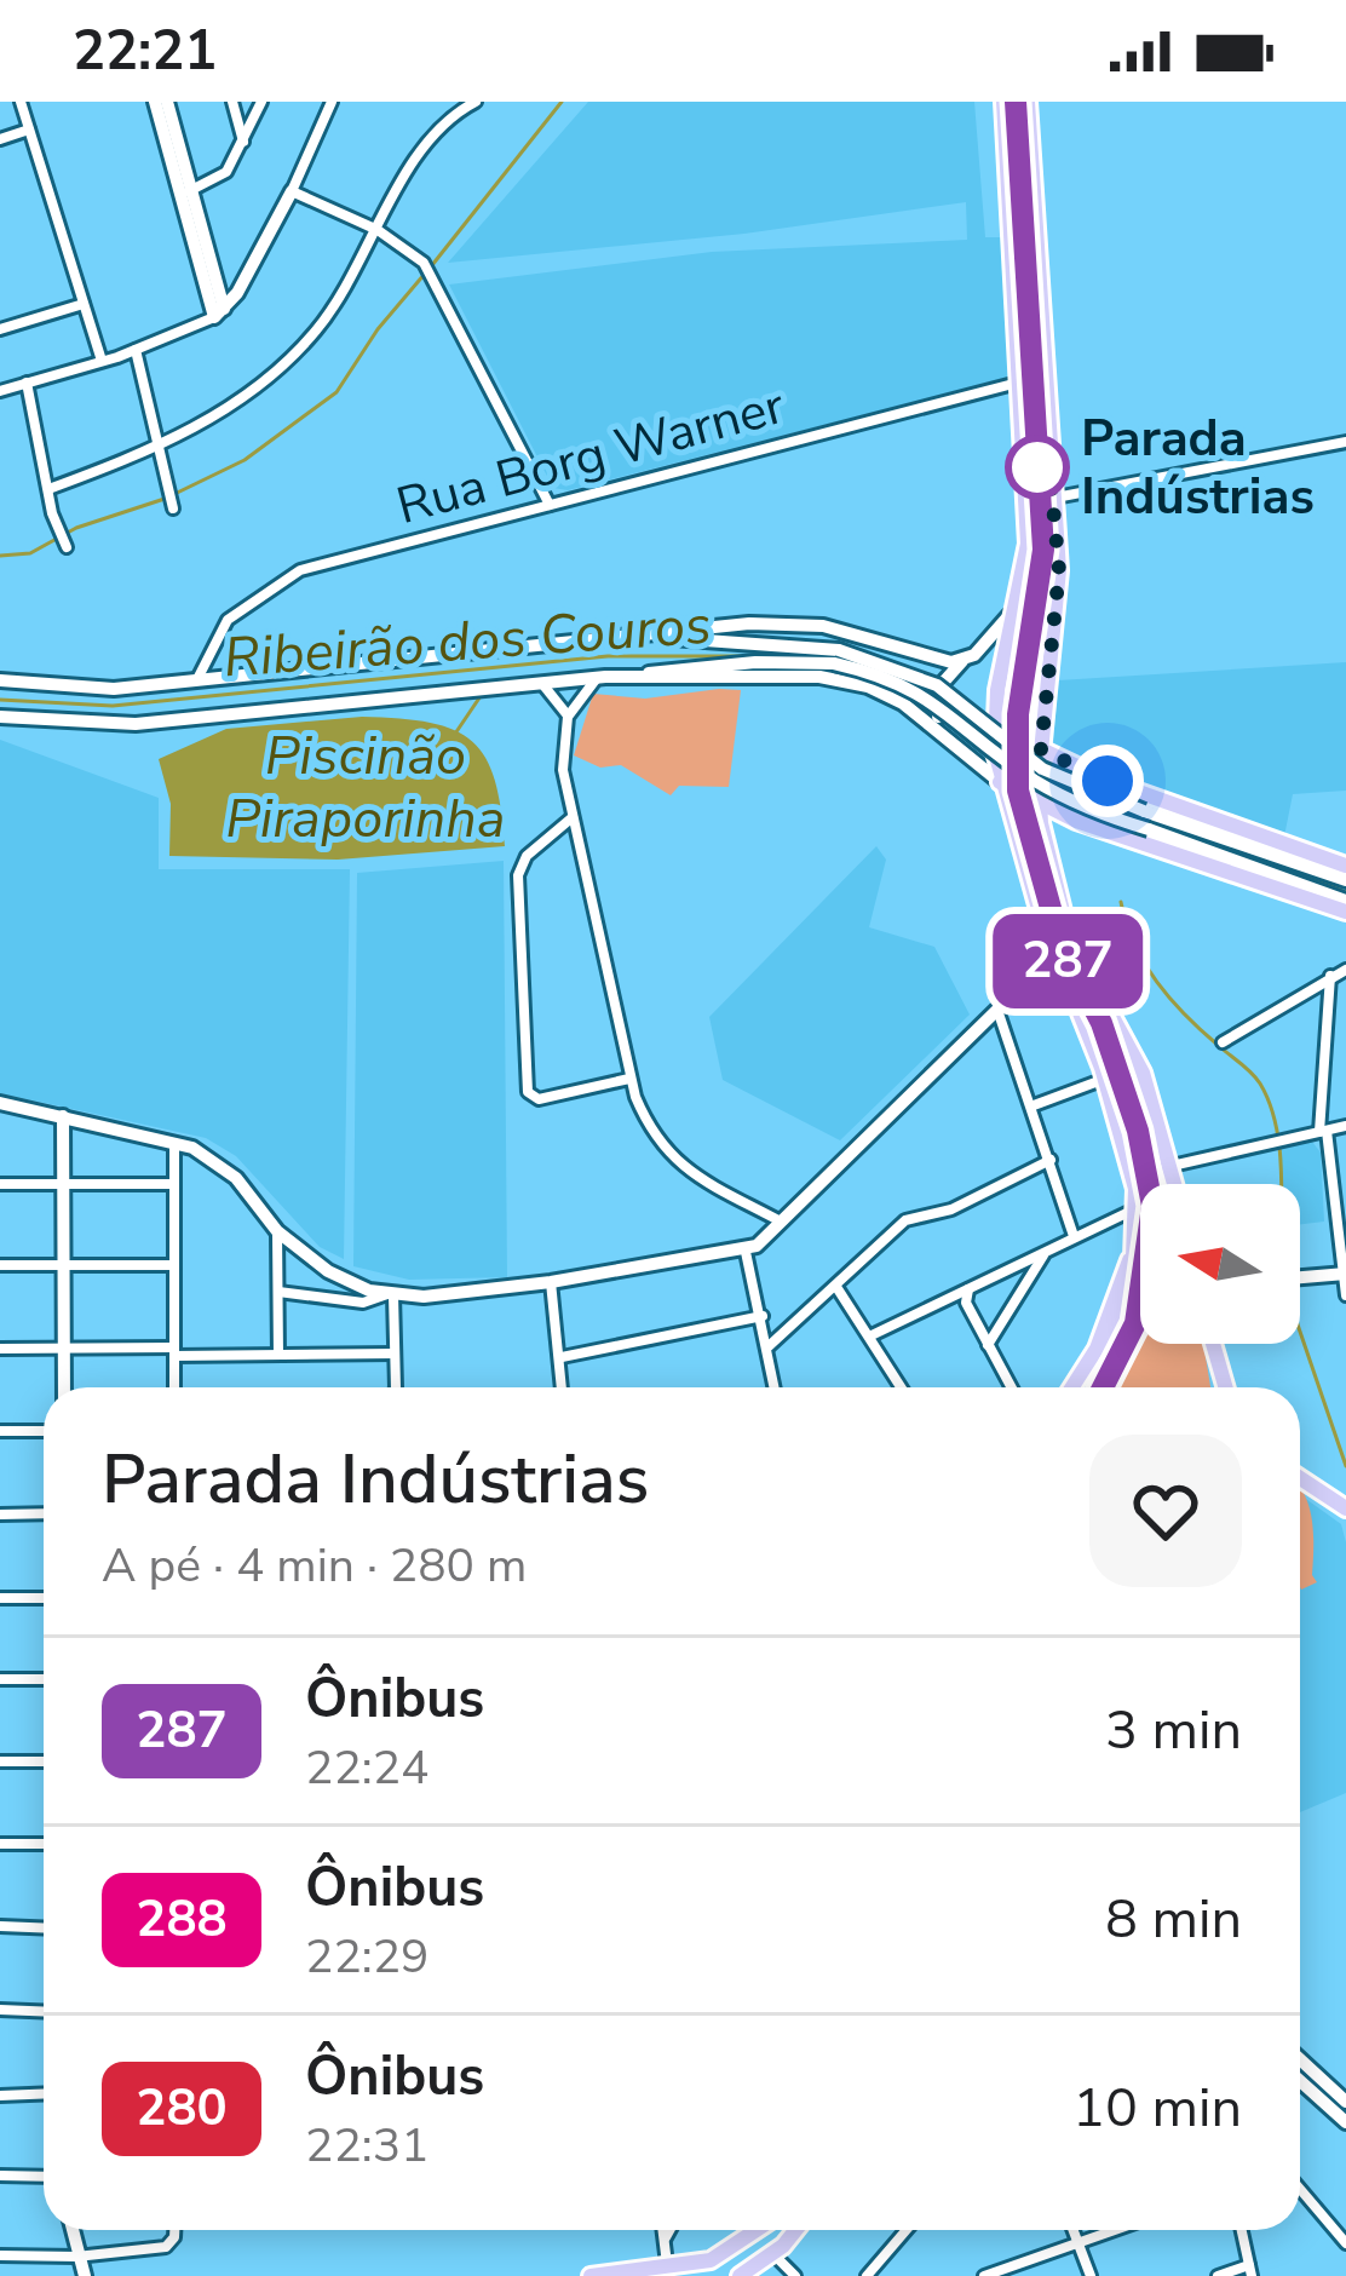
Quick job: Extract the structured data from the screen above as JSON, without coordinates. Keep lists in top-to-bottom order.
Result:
{
  "streets": {
    "street": ["Rua Borg Warner"]
  },
  "water": ["Ribeirão dos Couros", "Piscinão Piraporinha"],
  "places": ["Parada Indústrias"],
  "lines": ["bus line 287"],
  "north": "left",
  "page": {
    "status": "22:21",
    "on_map": "287",
    "heading": ["Parada Indústrias", "A pé · 4 min · 280 m"],
    "list": [
      {
        "mark": "287",
        "name": "Ônibus",
        "note": "22:24",
        "value": "3 min"
      },
      {
        "mark": "288",
        "name": "Ônibus",
        "note": "22:29",
        "value": "8 min"
      },
      {
        "mark": "280",
        "name": "Ônibus",
        "note": "22:31",
        "value": "10 min"
      }
    ]
  }
}
